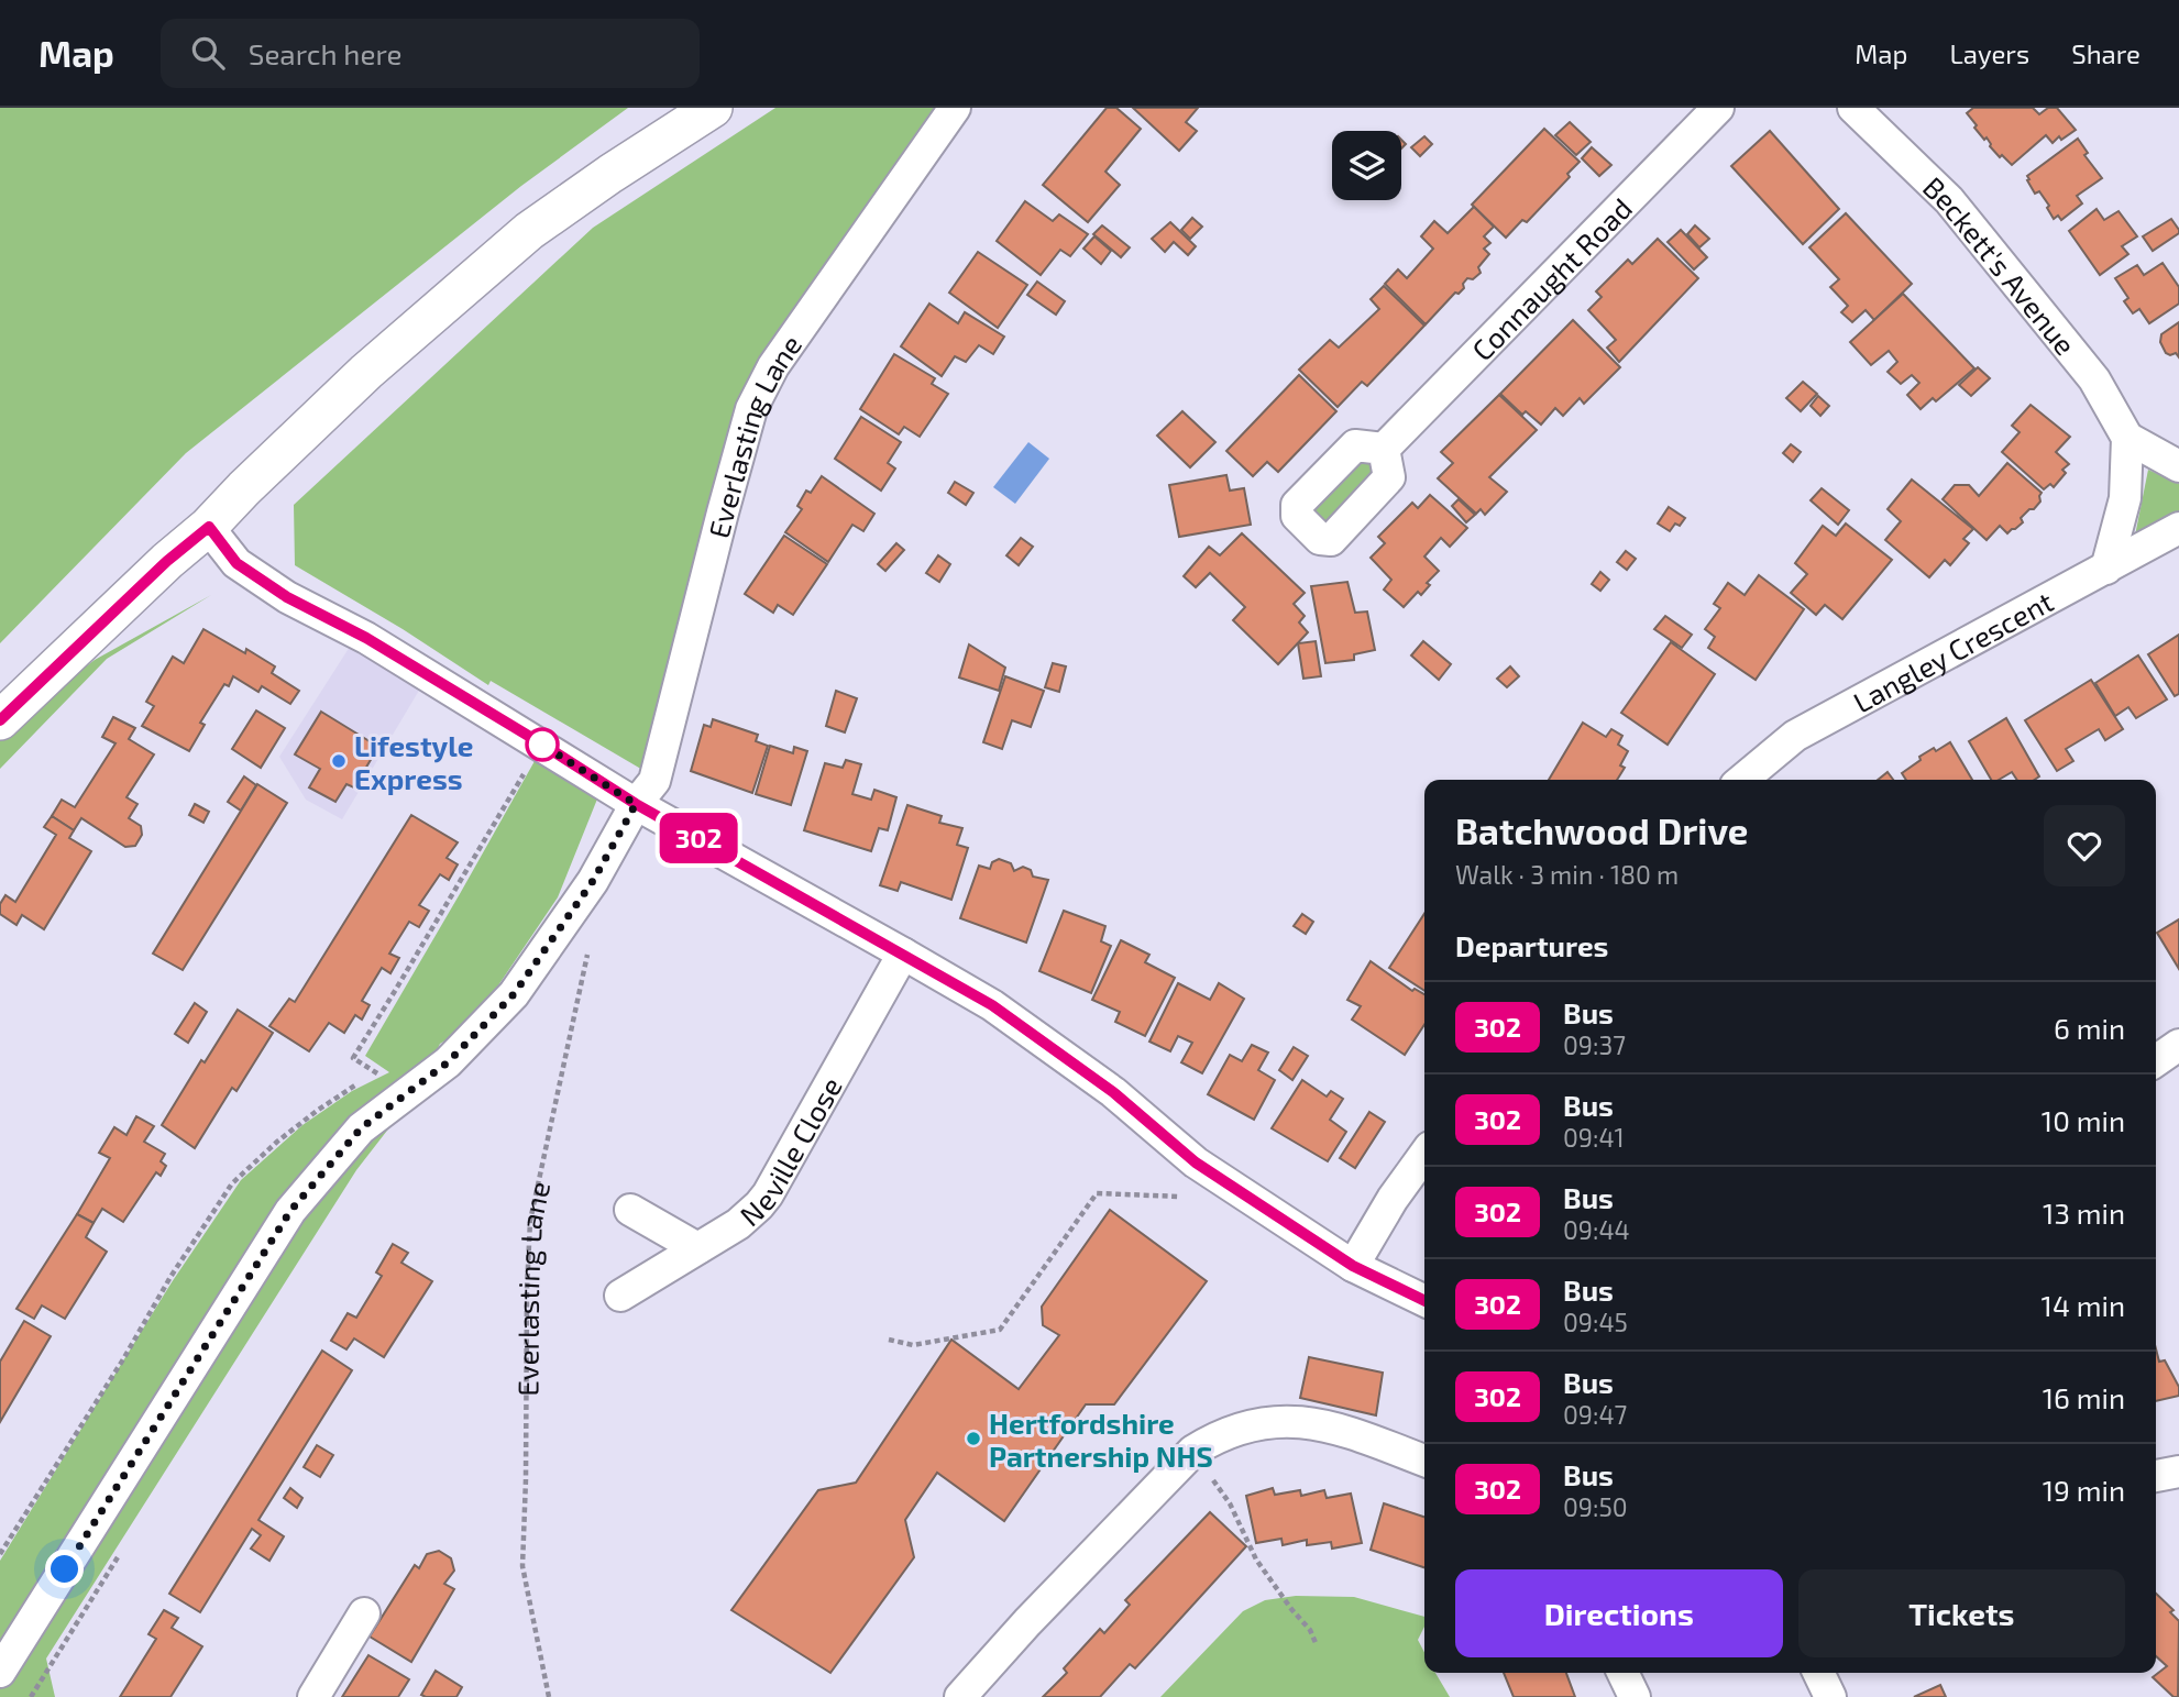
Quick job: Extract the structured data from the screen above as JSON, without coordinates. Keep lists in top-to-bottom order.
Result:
{
  "streets": {
    "street": [
      "Beckett's Avenue",
      "Connaught Road",
      "Everlasting Lane",
      "Langley Crescent",
      "Neville Close"
    ]
  },
  "places": ["Lifestyle Express", "Hertfordshire Partnership NHS"],
  "lines": ["bus line 302"],
  "page": {
    "header": "Map",
    "search": "Search here",
    "nav": ["Map", "Layers", "Share"],
    "on_map": "302",
    "heading": [
      ["Batchwood Drive", "Walk · 3 min · 180 m"],
      "Departures"
    ],
    "list": [
      {
        "mark": "302",
        "name": "Bus",
        "note": "09:37",
        "value": "6 min"
      },
      {
        "mark": "302",
        "name": "Bus",
        "note": "09:41",
        "value": "10 min"
      },
      {
        "mark": "302",
        "name": "Bus",
        "note": "09:44",
        "value": "13 min"
      },
      {
        "mark": "302",
        "name": "Bus",
        "note": "09:45",
        "value": "14 min"
      },
      {
        "mark": "302",
        "name": "Bus",
        "note": "09:47",
        "value": "16 min"
      },
      {
        "mark": "302",
        "name": "Bus",
        "note": "09:50",
        "value": "19 min"
      }
    ],
    "buttons": ["Directions", "Tickets"]
  }
}
